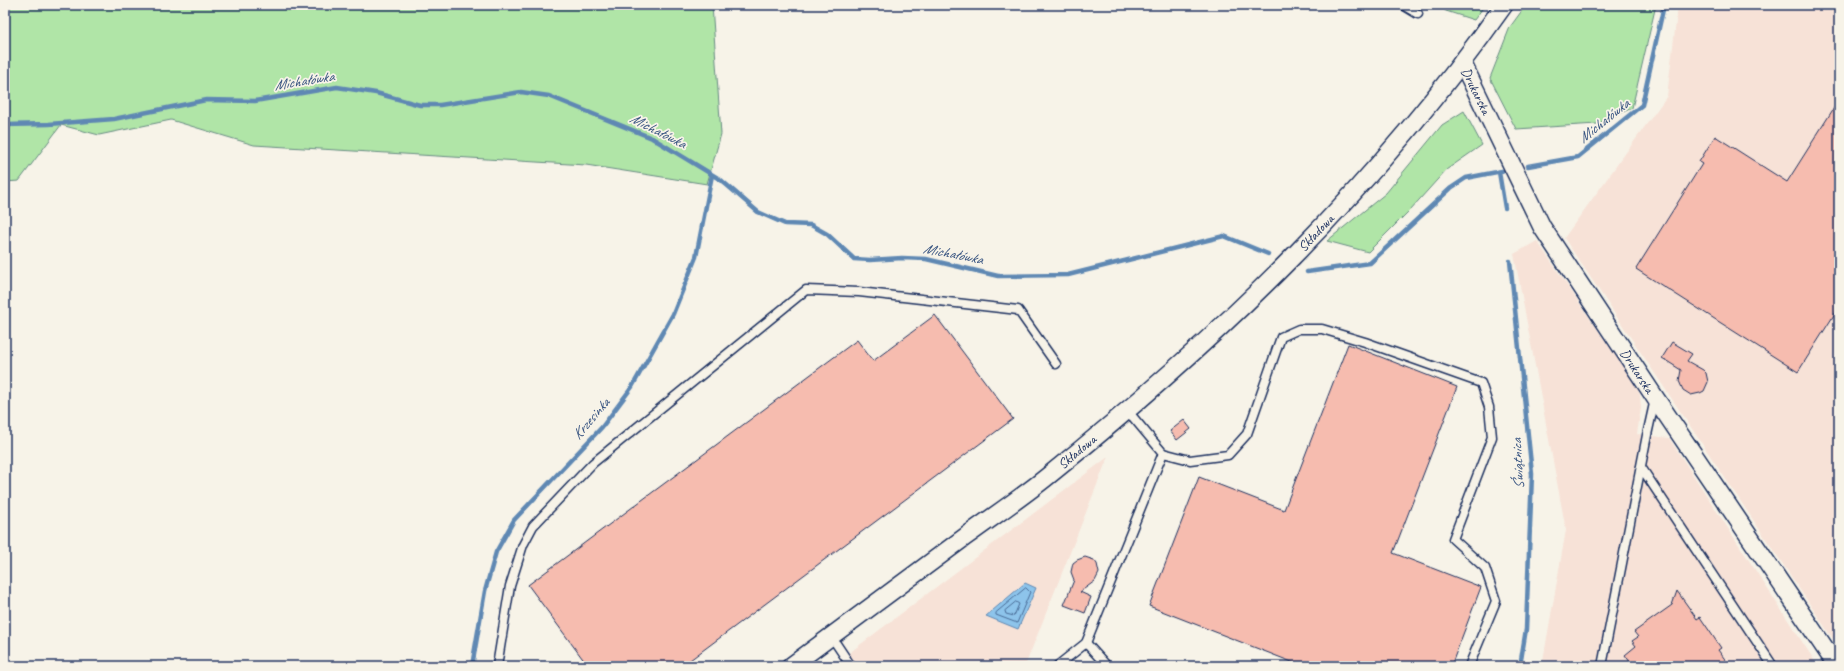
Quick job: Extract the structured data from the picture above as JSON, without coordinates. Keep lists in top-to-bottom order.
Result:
{
  "streets": {
    "street": ["Drukarska", "Składowa"]
  },
  "crossings": [
    ["Drukarska", "Składowa"]
  ],
  "water": ["Michałówka", "Krzesinka", "Świątnica"]
}
